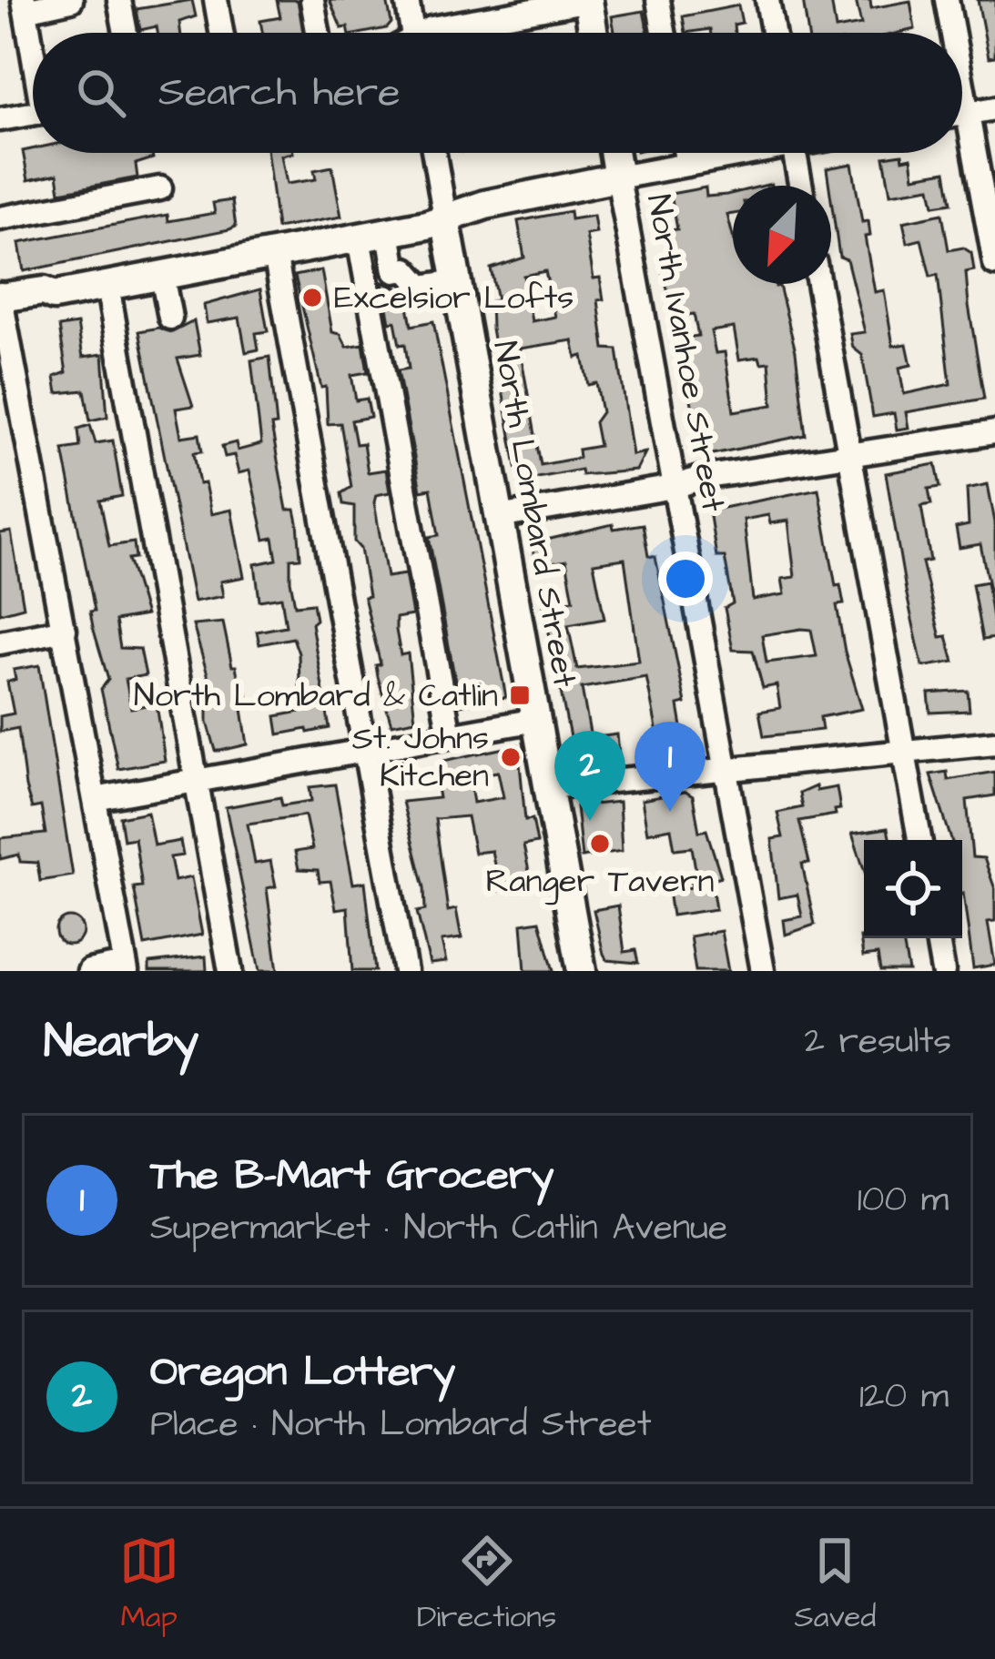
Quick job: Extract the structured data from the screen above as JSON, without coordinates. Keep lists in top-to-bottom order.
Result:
{
  "streets": {
    "main road": ["North Ivanhoe Street", "North Lombard Street"]
  },
  "places": {
    "other": ["Excelsior Lofts", "St. Johns Kitchen", "Ranger Tavern"],
    "transit": ["North Lombard & Catlin"]
  },
  "north": "bottom left",
  "page": {
    "search": "Search here",
    "pins": ["1", "2"],
    "heading": ["Nearby", "2 results"],
    "list": [
      {
        "mark": "1",
        "name": "The B-Mart Grocery",
        "note": "Supermarket · North Catlin Avenue",
        "value": "100 m"
      },
      {
        "mark": "2",
        "name": "Oregon Lottery",
        "note": "Place · North Lombard Street",
        "value": "120 m"
      }
    ],
    "nav": ["Map", "Directions", "Saved"]
  }
}
